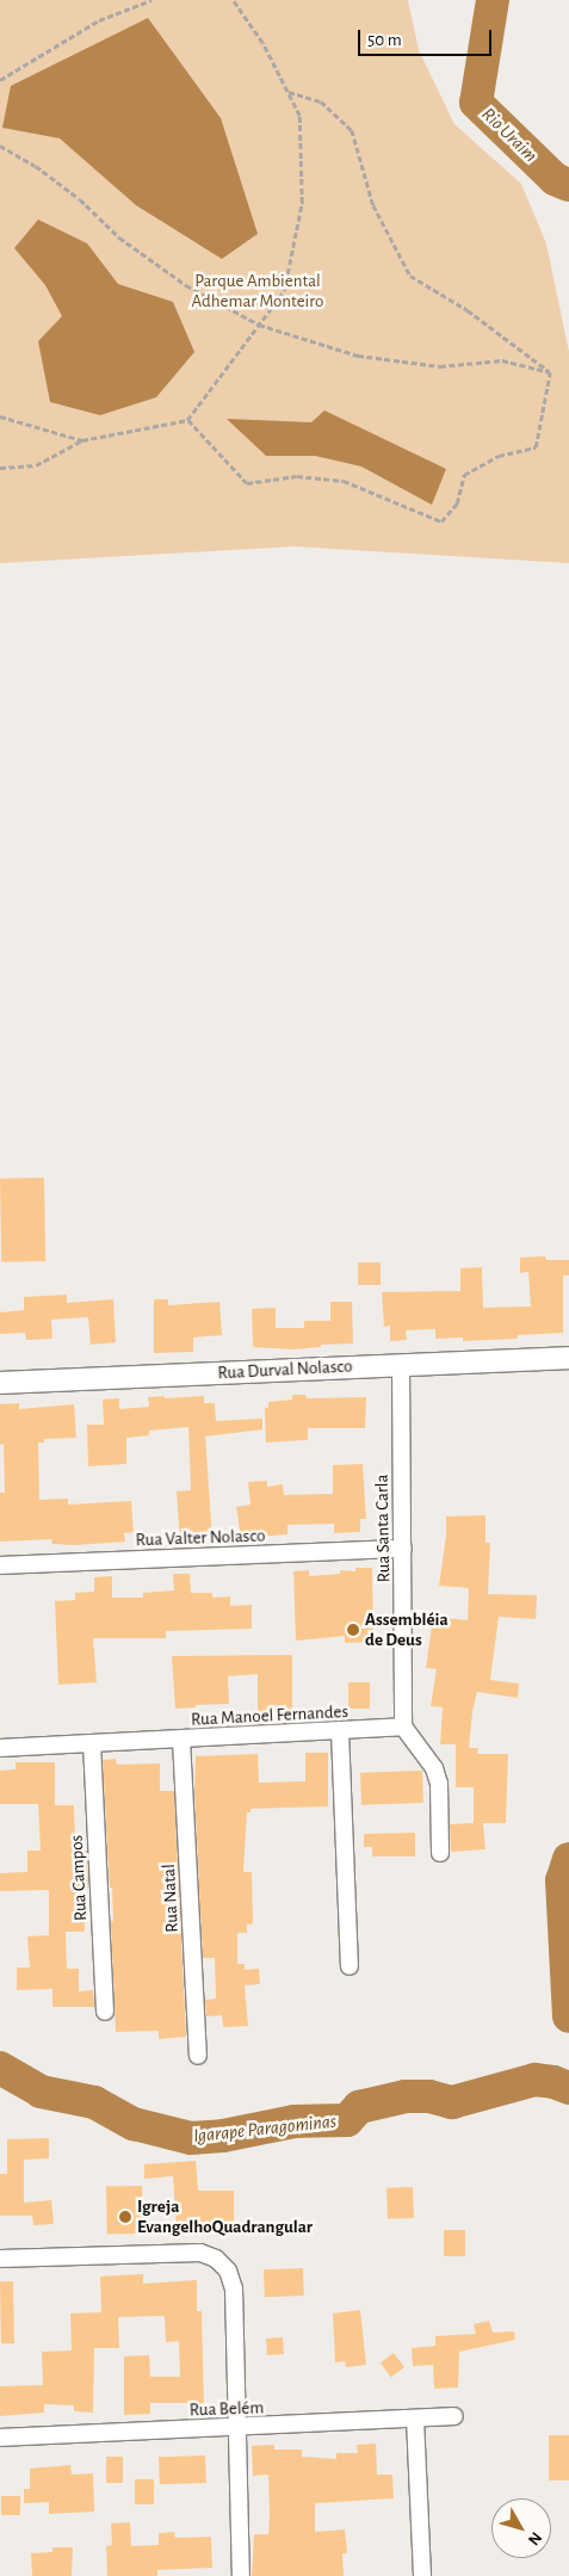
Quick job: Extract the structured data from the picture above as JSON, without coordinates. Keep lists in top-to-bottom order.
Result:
{
  "streets": {
    "street": [
      "Rua Durval Nolasco",
      "Rua Santa Carla",
      "Rua Valter Nolasco",
      "Rua Manoel Fernandes",
      "Rua Campos",
      "Rua Natal",
      "Rua Belém"
    ]
  },
  "crossings": [
    ["Rua Durval Nolasco", "Rua Santa Carla"],
    ["Rua Santa Carla", "Rua Valter Nolasco"],
    ["Rua Santa Carla", "Rua Manoel Fernandes"],
    ["Rua Manoel Fernandes", "Rua Campos"],
    ["Rua Manoel Fernandes", "Rua Natal"]
  ],
  "water": ["Rio Uraim", "Igarape Paragominas"],
  "parks": ["Parque Ambiental Adhemar Monteiro"],
  "places": ["Assembléia de Deus", "Igreja EvangelhoQuadrangular"],
  "scale_bar": "50 m",
  "north": "bottom right"
}
